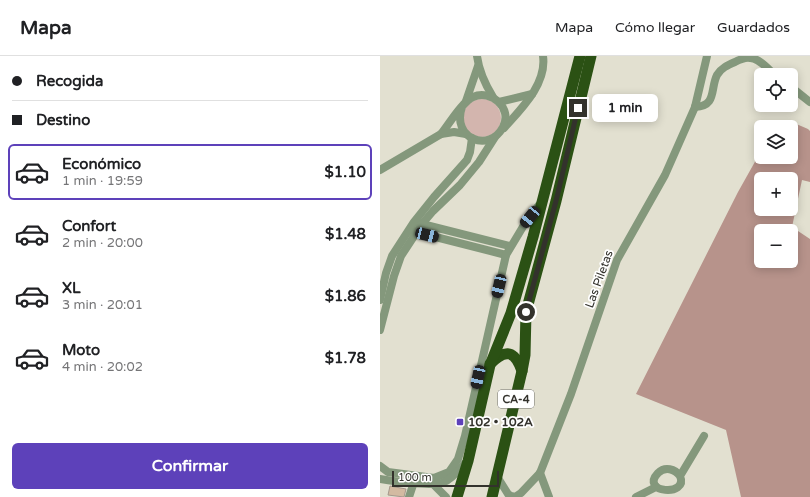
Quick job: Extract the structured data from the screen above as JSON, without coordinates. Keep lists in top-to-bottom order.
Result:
{
  "streets": {
    "highway": ["CA-4"],
    "street": ["Las Piletas"]
  },
  "crossings": [
    ["Las Piletas", "CA-4"]
  ],
  "places": {
    "transit": ["102 • 102A"]
  },
  "scale_bar": "100 m",
  "page": {
    "header": "Mapa",
    "nav": ["Mapa", "Cómo llegar", "Guardados"],
    "banner": ["Recogida", "Destino"],
    "map_buttons": ["+", "−"],
    "bubble": "1 min",
    "list": [
      {
        "name": "Económico",
        "note": "1 min · 19:59",
        "value": "$1.10"
      },
      {
        "name": "Confort",
        "note": "2 min · 20:00",
        "value": "$1.48"
      },
      {
        "name": "XL",
        "note": "3 min · 20:01",
        "value": "$1.86"
      },
      {
        "name": "Moto",
        "note": "4 min · 20:02",
        "value": "$1.78"
      }
    ],
    "buttons": "Confirmar",
    "scale": "100 m"
  }
}
